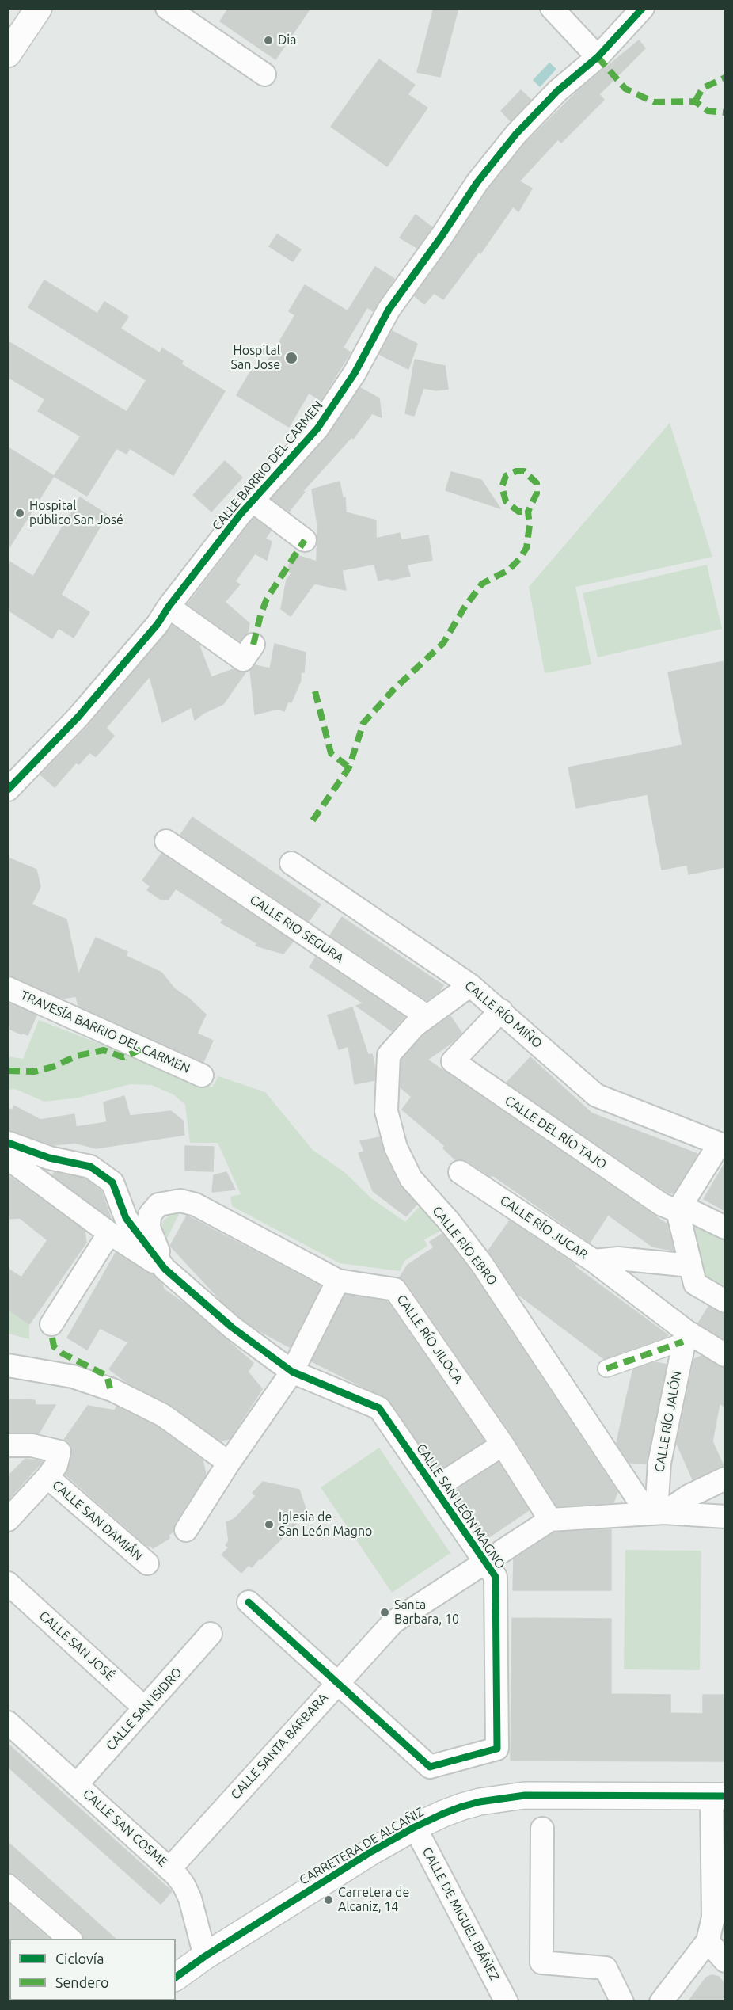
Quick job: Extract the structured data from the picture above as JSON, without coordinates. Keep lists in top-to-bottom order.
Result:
{
  "streets": {
    "main road": ["CARRETERA DE ALCAÑIZ"],
    "street": [
      "CALLE BARRIO DEL CARMEN",
      "CALLE RIO SEGURA",
      "CALLE RÍO MIÑO",
      "TRAVESÍA BARRIO DEL CARMEN",
      "CALLE DEL RÍO TAJO",
      "CALLE RÍO JUCAR",
      "CALLE RÍO EBRO",
      "CALLE RÍO JILOCA",
      "CALLE RÍO JALÓN",
      "CALLE SAN LEÓN MAGNO",
      "CALLE SAN DAMIÁN",
      "CALLE SAN JOSÉ",
      "CALLE SAN ISIDRO",
      "CALLE SANTA BÁRBARA",
      "CALLE SAN COSME",
      "CALLE DE MIGUEL IBÁÑEZ"
    ]
  },
  "crossings": [
    ["CALLE RIO SEGURA", "CALLE RÍO EBRO"],
    ["CALLE RÍO MIÑO", "CALLE DEL RÍO TAJO"],
    ["CALLE RÍO MIÑO", "CALLE RÍO EBRO"],
    ["CALLE RÍO EBRO", "CALLE RÍO JALÓN"],
    ["CALLE RÍO JILOCA", "CALLE SAN LEÓN MAGNO"],
    ["CALLE RÍO JILOCA", "CALLE SANTA BÁRBARA"],
    ["CALLE SAN LEÓN MAGNO", "CALLE SANTA BÁRBARA"],
    ["CALLE SAN JOSÉ", "CALLE SAN ISIDRO"],
    ["CALLE SAN ISIDRO", "CALLE SAN COSME"],
    ["CALLE SANTA BÁRBARA", "CALLE SAN COSME"],
    ["CALLE SAN COSME", "CARRETERA DE ALCAÑIZ"],
    ["CARRETERA DE ALCAÑIZ", "CALLE DE MIGUEL IBÁÑEZ"]
  ],
  "places": [
    "Dia",
    "Hospital San Jose",
    "Hospital público San José",
    "Iglesia de San León Magno",
    "Santa Barbara, 10",
    "Carretera de Alcañiz, 14"
  ],
  "legend": ["Ciclovía", "Sendero"]
}
